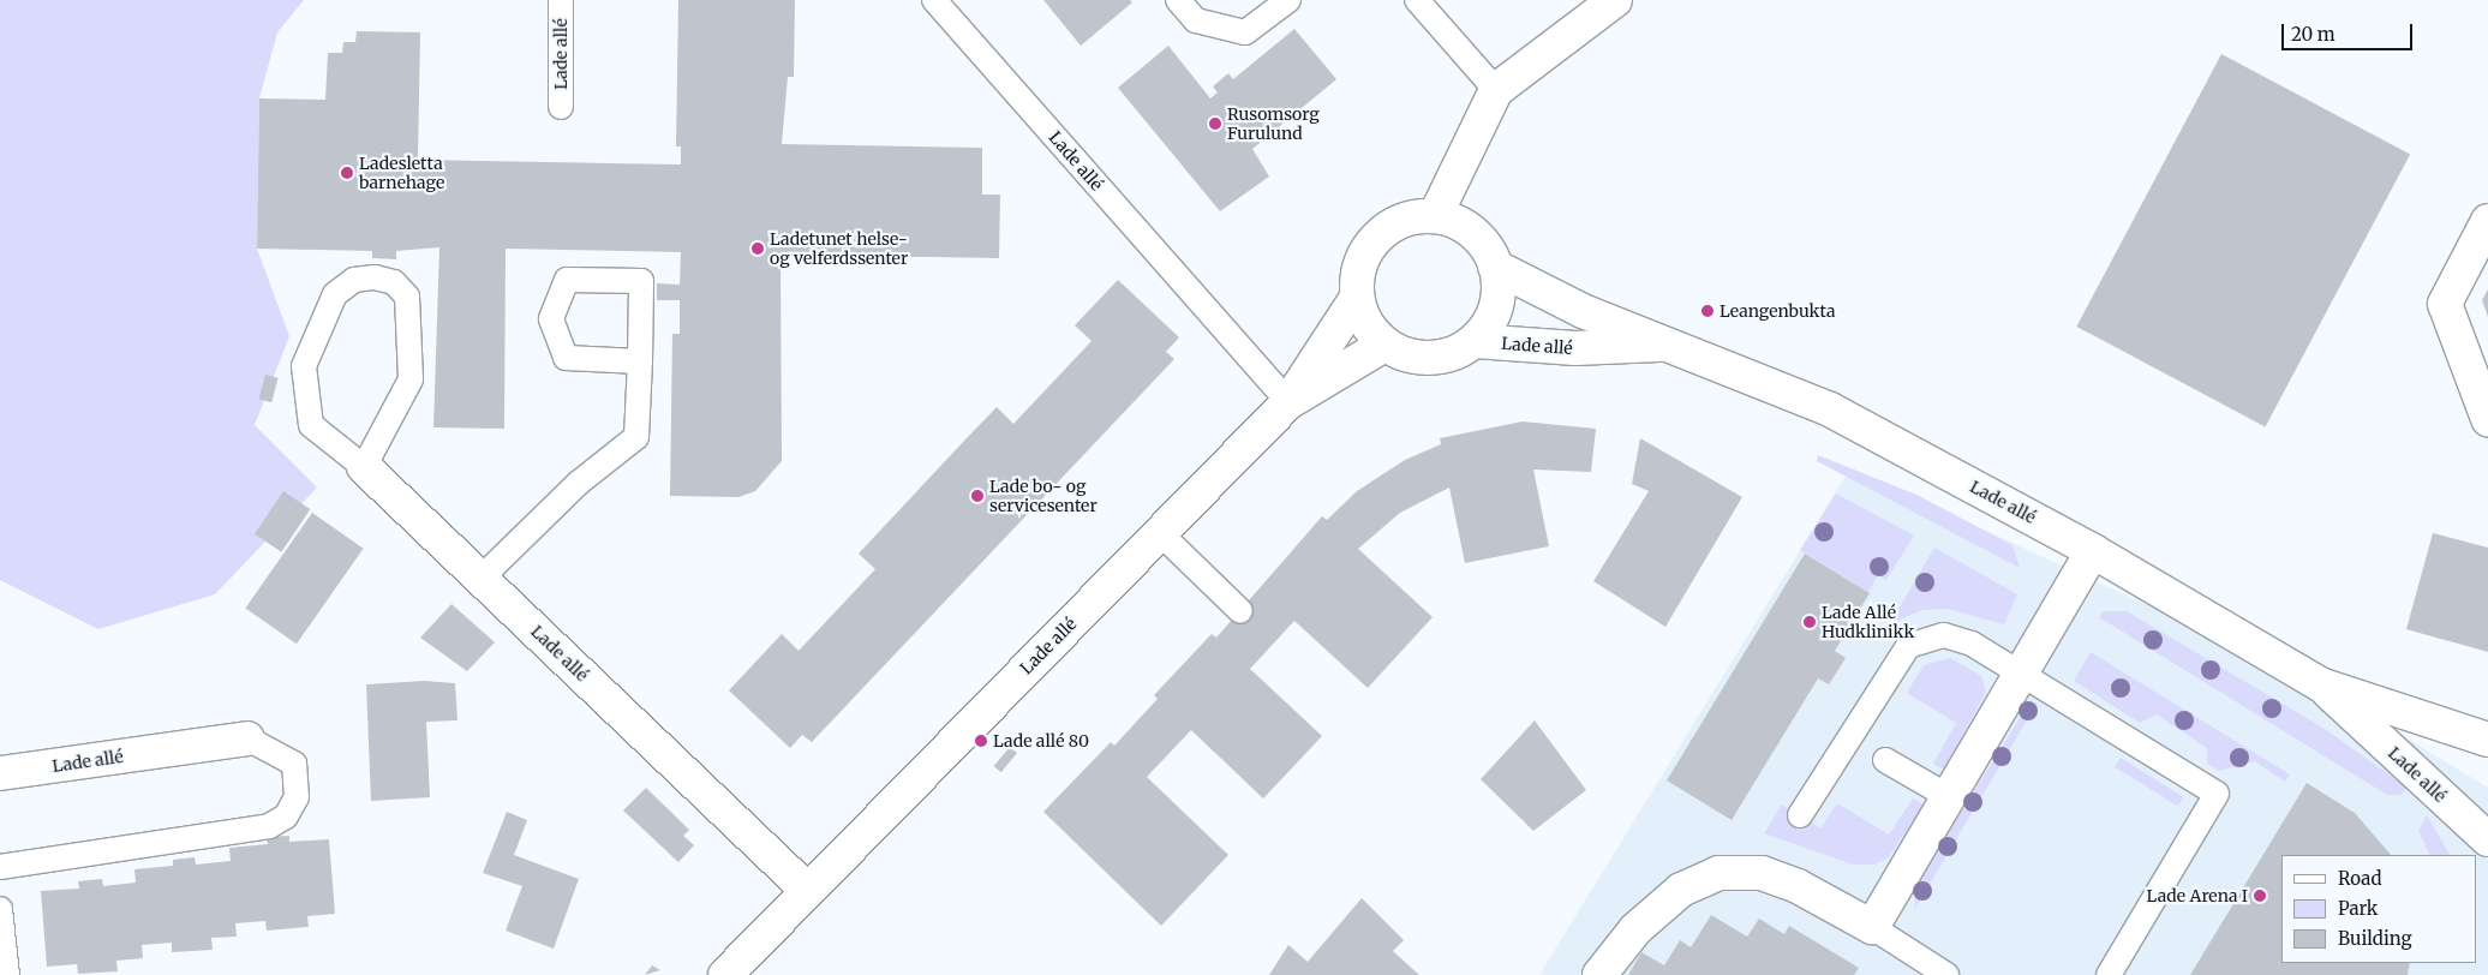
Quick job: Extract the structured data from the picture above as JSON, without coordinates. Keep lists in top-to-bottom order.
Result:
{
  "streets": {
    "street": ["Lade allé"]
  },
  "places": [
    "Rusomsorg Furulund",
    "Ladesletta barnehage",
    "Ladetunet helse- og velferdssenter",
    "Leangenbukta",
    "Lade bo- og servicesenter",
    "Lade Allé Hudklinikk",
    "Lade allé 80",
    "Lade Arena I"
  ],
  "legend": ["Road", "Park", "Building"],
  "scale_bar": "20 m"
}
